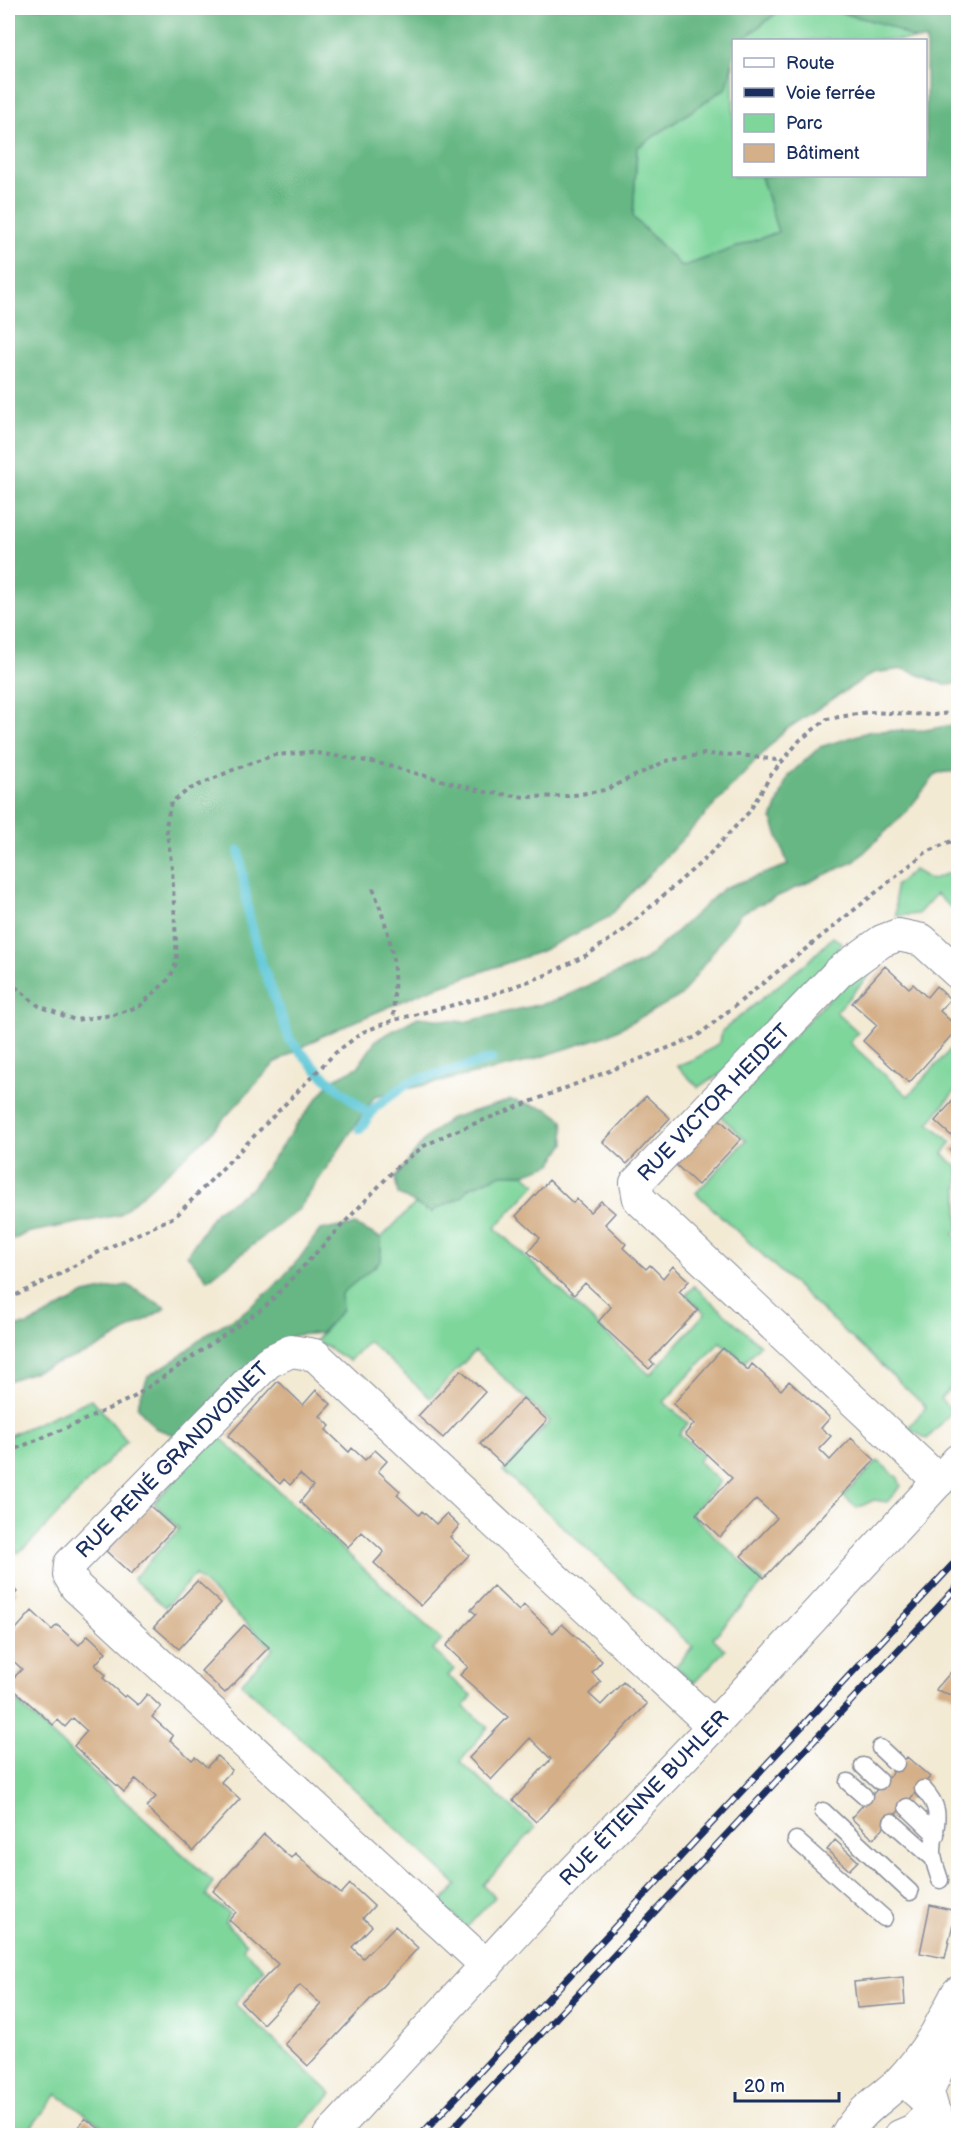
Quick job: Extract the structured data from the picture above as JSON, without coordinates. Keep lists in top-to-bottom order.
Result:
{
  "streets": {
    "street": ["RUE VICTOR HEIDET", "RUE RENÉ GRANDVOINET", "RUE ÉTIENNE BUHLER"]
  },
  "crossings": [
    ["RUE VICTOR HEIDET", "RUE ÉTIENNE BUHLER"],
    ["RUE RENÉ GRANDVOINET", "RUE ÉTIENNE BUHLER"]
  ],
  "legend": [
    "Route",
    "Voie ferrée",
    "Parc",
    "Bâtiment"
  ],
  "scale_bar": "20 m"
}
